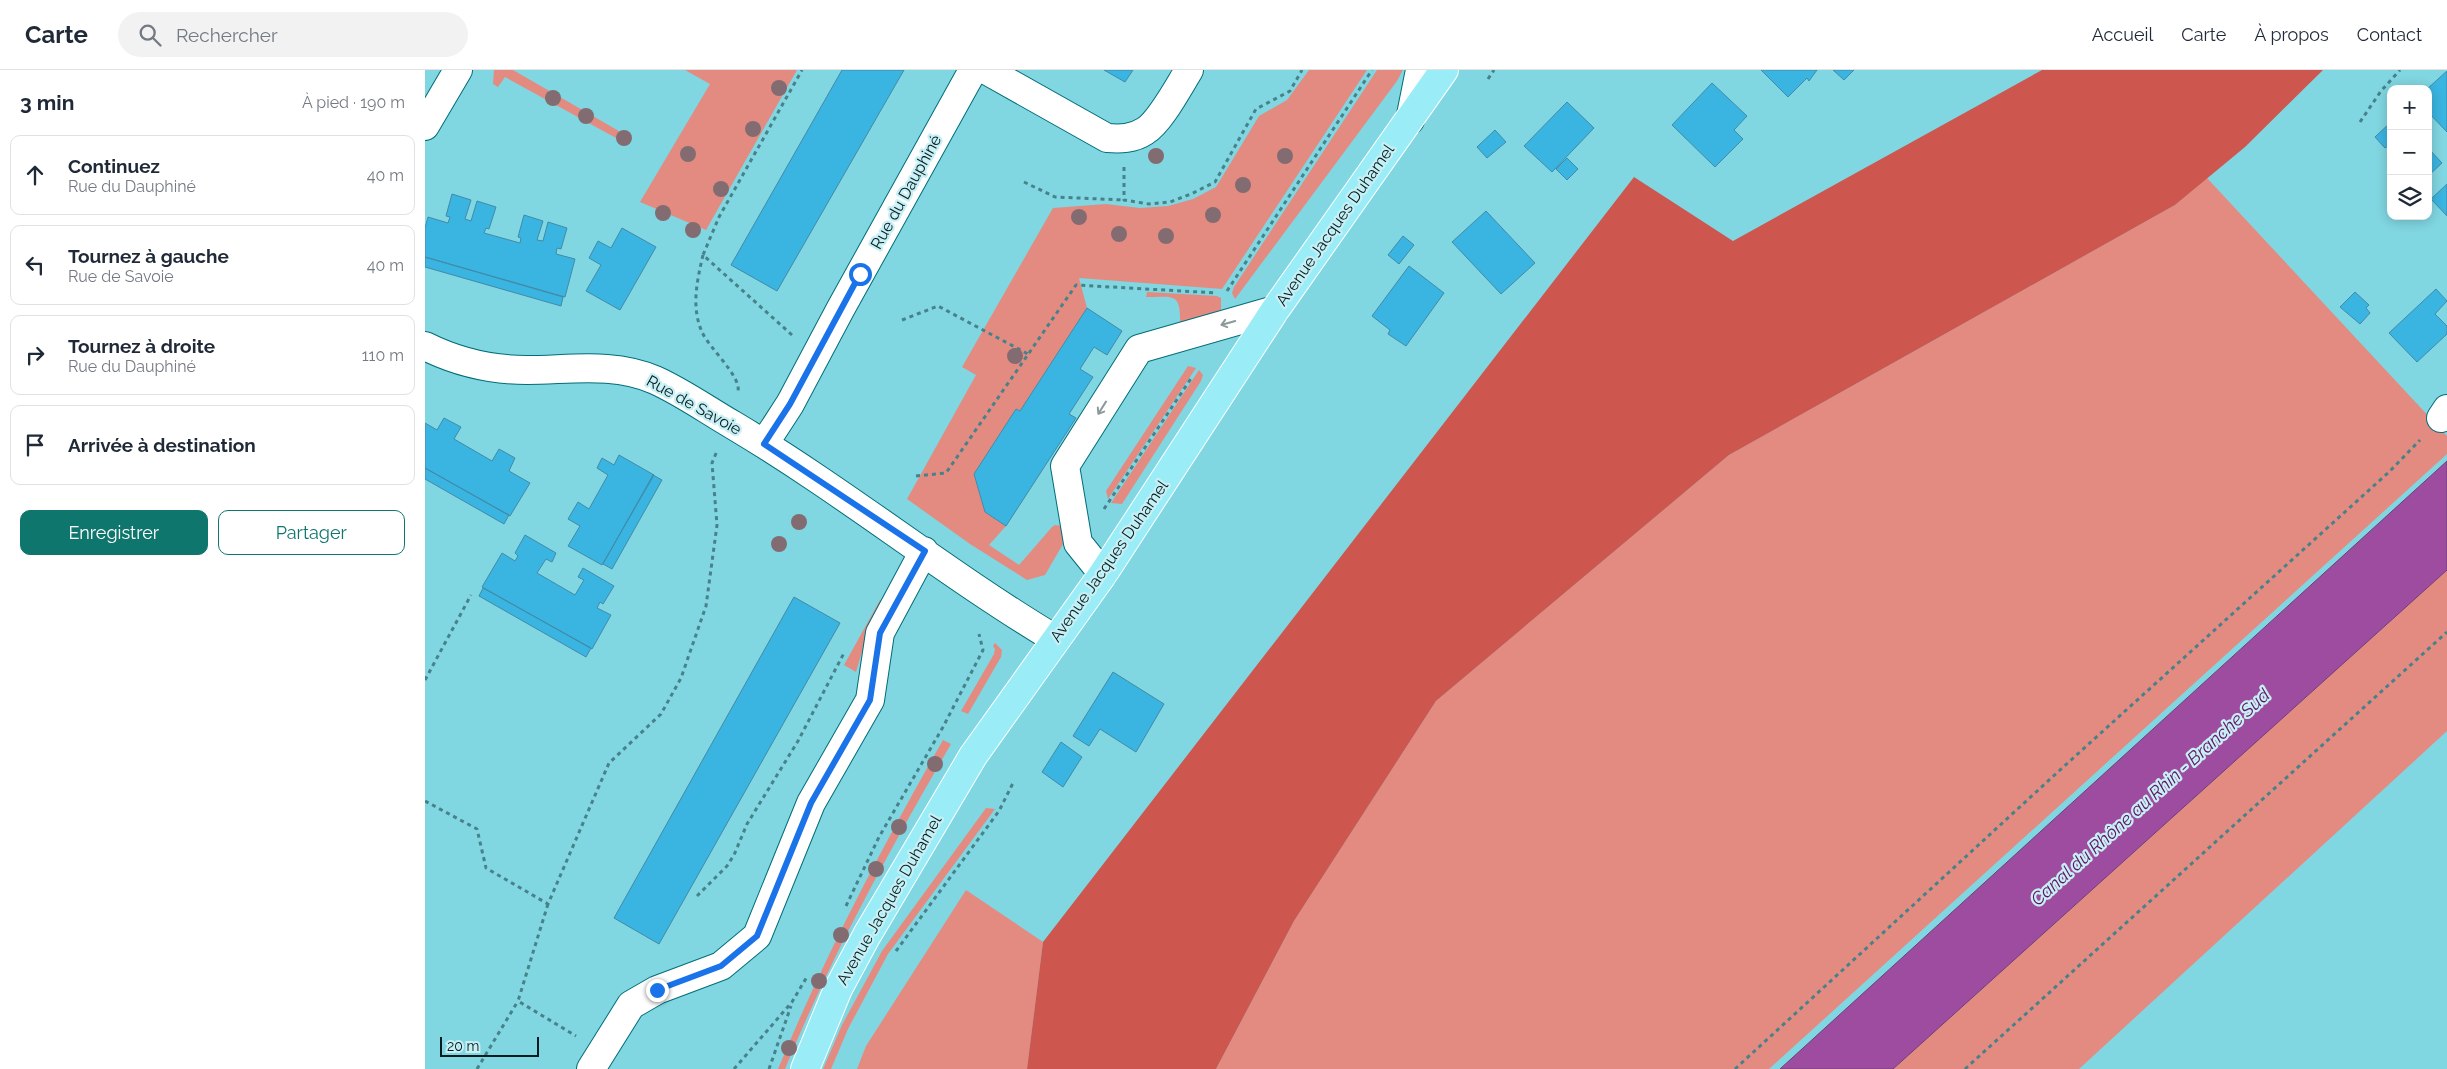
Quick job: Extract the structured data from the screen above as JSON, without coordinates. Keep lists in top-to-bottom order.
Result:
{
  "streets": {
    "main road": ["Avenue Jacques Duhamel"],
    "street": ["Rue du Dauphiné", "Rue de Savoie"]
  },
  "crossings": [
    ["Rue du Dauphiné", "Rue de Savoie"],
    ["Avenue Jacques Duhamel", "Rue de Savoie"]
  ],
  "water": ["Canal du Rhône au Rhin - Branche Sud"],
  "scale_bar": "20 m",
  "page": {
    "header": "Carte",
    "search": "Rechercher",
    "nav": [
      "Accueil",
      "Carte",
      "À propos",
      "Contact"
    ],
    "heading": ["3 min", "À pied · 190 m"],
    "map_buttons": ["+", "−"],
    "list": [
      ["Continuez", "Rue du Dauphiné", "40 m"],
      ["Tournez à gauche", "Rue de Savoie", "40 m"],
      ["Tournez à droite", "Rue du Dauphiné", "110 m"],
      "Arrivée à destination"
    ],
    "buttons": ["Enregistrer", "Partager"],
    "scale": "20 m"
  }
}
